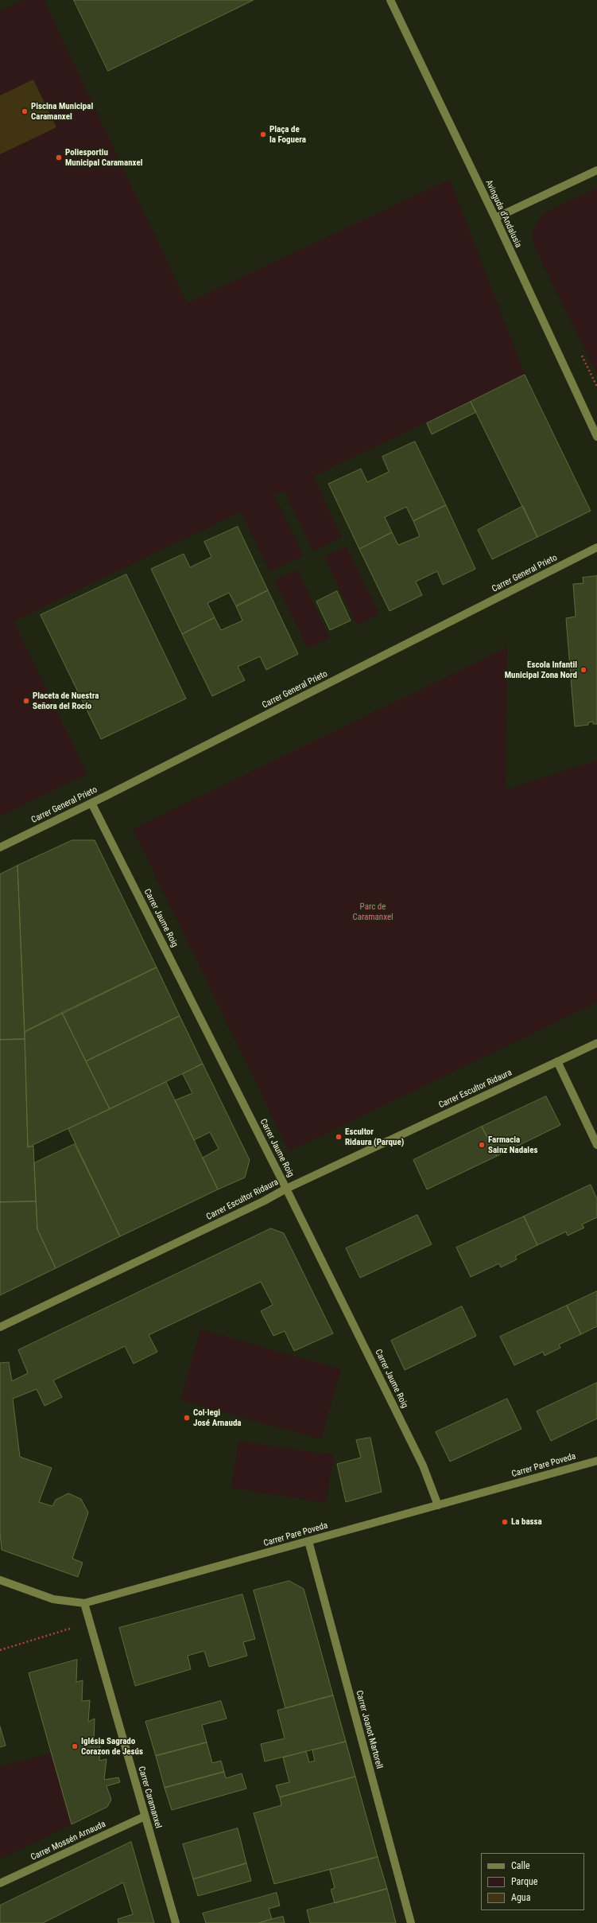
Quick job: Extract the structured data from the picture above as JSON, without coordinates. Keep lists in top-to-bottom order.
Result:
{
  "streets": {
    "street": [
      "Avinguda d'Andalusia",
      "Carrer General Prieto",
      "Carrer Jaume Roig",
      "Carrer Escultor Ridaura",
      "Carrer Pare Poveda",
      "Carrer Joanot Martorell",
      "Carrer Caramanxel",
      "Carrer Mossén Arnauda"
    ]
  },
  "crossings": [
    ["Carrer General Prieto", "Carrer Jaume Roig"],
    ["Carrer Jaume Roig", "Carrer Escultor Ridaura"],
    ["Carrer Jaume Roig", "Carrer Pare Poveda"],
    ["Carrer Pare Poveda", "Carrer Joanot Martorell"],
    ["Carrer Pare Poveda", "Carrer Caramanxel"],
    ["Carrer Caramanxel", "Carrer Mossén Arnauda"]
  ],
  "parks": ["Parc de Caramanxel"],
  "places": [
    "Piscina Municipal Caramanxel",
    "Plaça de la Foguera",
    "Poliesportiu Municipal Caramanxel",
    "Escola Infantil Municipal Zona Nord",
    "Placeta de Nuestra Señora del Rocío",
    "Escultor Ridaura (Parque)",
    "Farmacia Sainz Nadales",
    "Col·legi José Arnauda",
    "La bassa",
    "Iglésia Sagrado Corazon de Jesús"
  ],
  "legend": ["Calle", "Parque", "Agua"]
}
